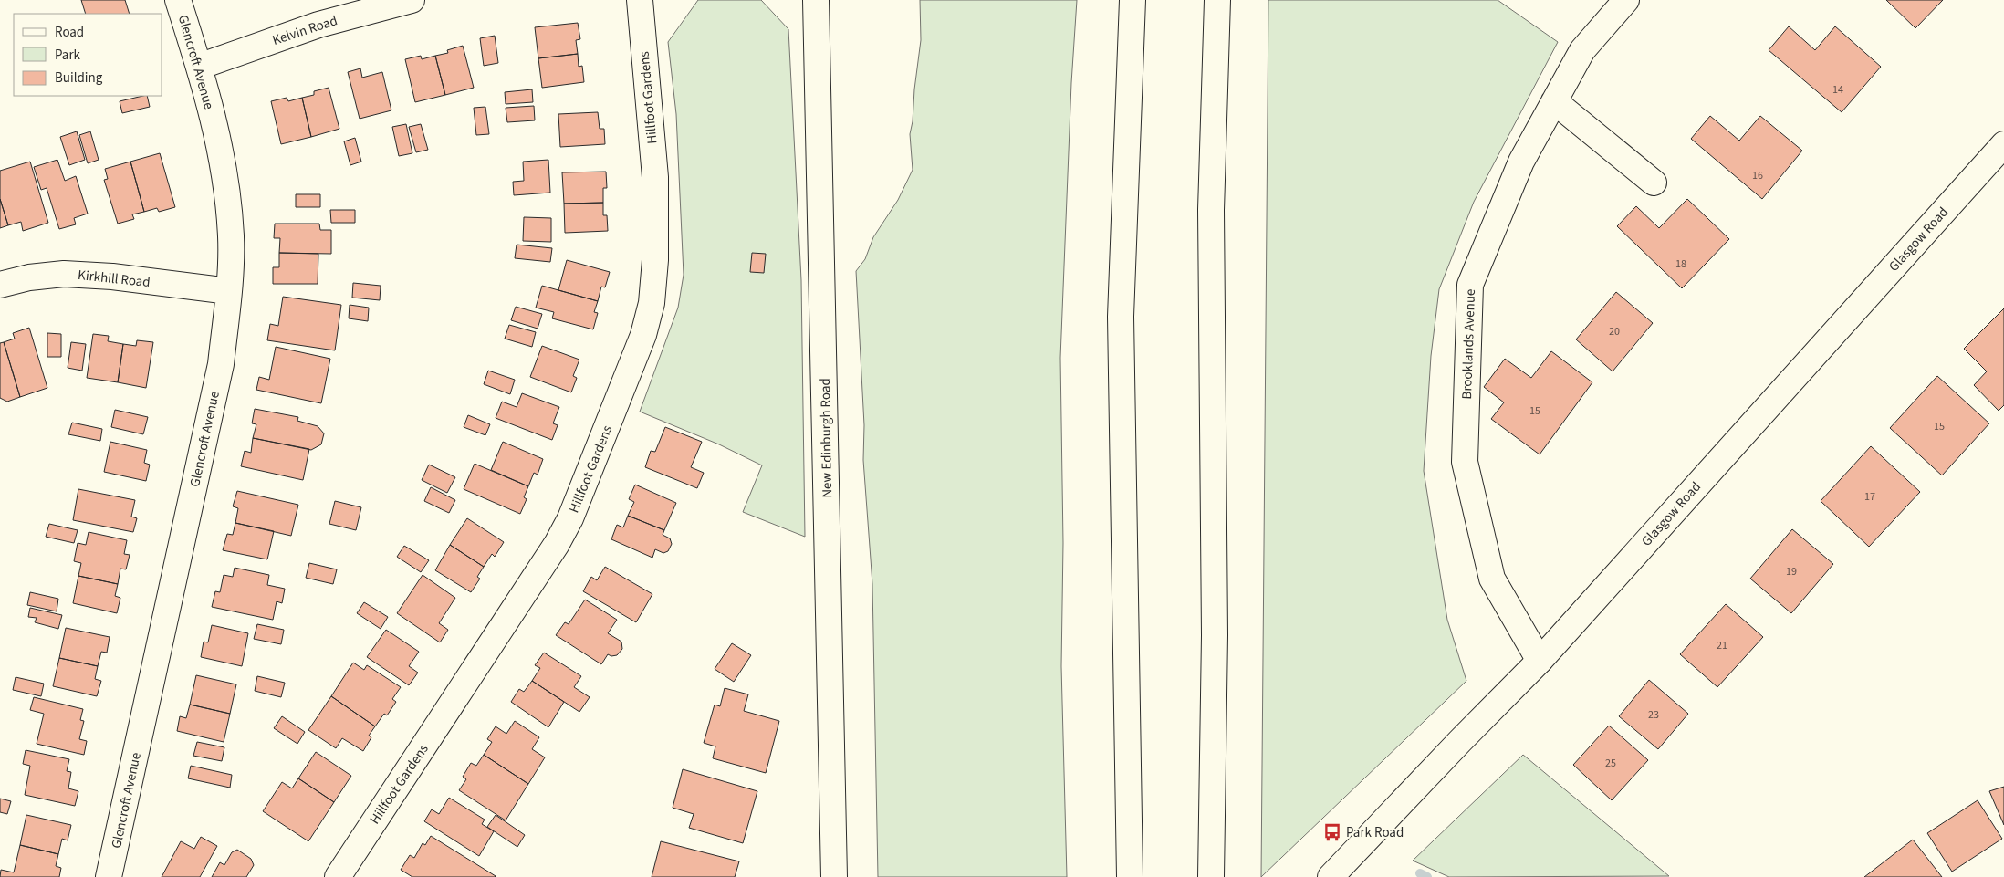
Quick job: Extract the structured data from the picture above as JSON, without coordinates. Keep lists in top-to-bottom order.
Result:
{
  "streets": {
    "main road": [
      "Kelvin Road",
      "Glencroft Avenue",
      "Hillfoot Gardens",
      "Glasgow Road",
      "Kirkhill Road",
      "Brooklands Avenue",
      "New Edinburgh Road"
    ]
  },
  "crossings": [
    ["Kelvin Road", "Glencroft Avenue"],
    ["Glencroft Avenue", "Kirkhill Road"],
    ["Glasgow Road", "Brooklands Avenue"]
  ],
  "places": {
    "bus stop": ["Park Road"]
  },
  "house_numbers": [
    "14",
    "16",
    "18",
    "20",
    "15",
    "15",
    "17",
    "19",
    "21",
    "23",
    "25"
  ],
  "legend": ["Road", "Park", "Building"]
}
